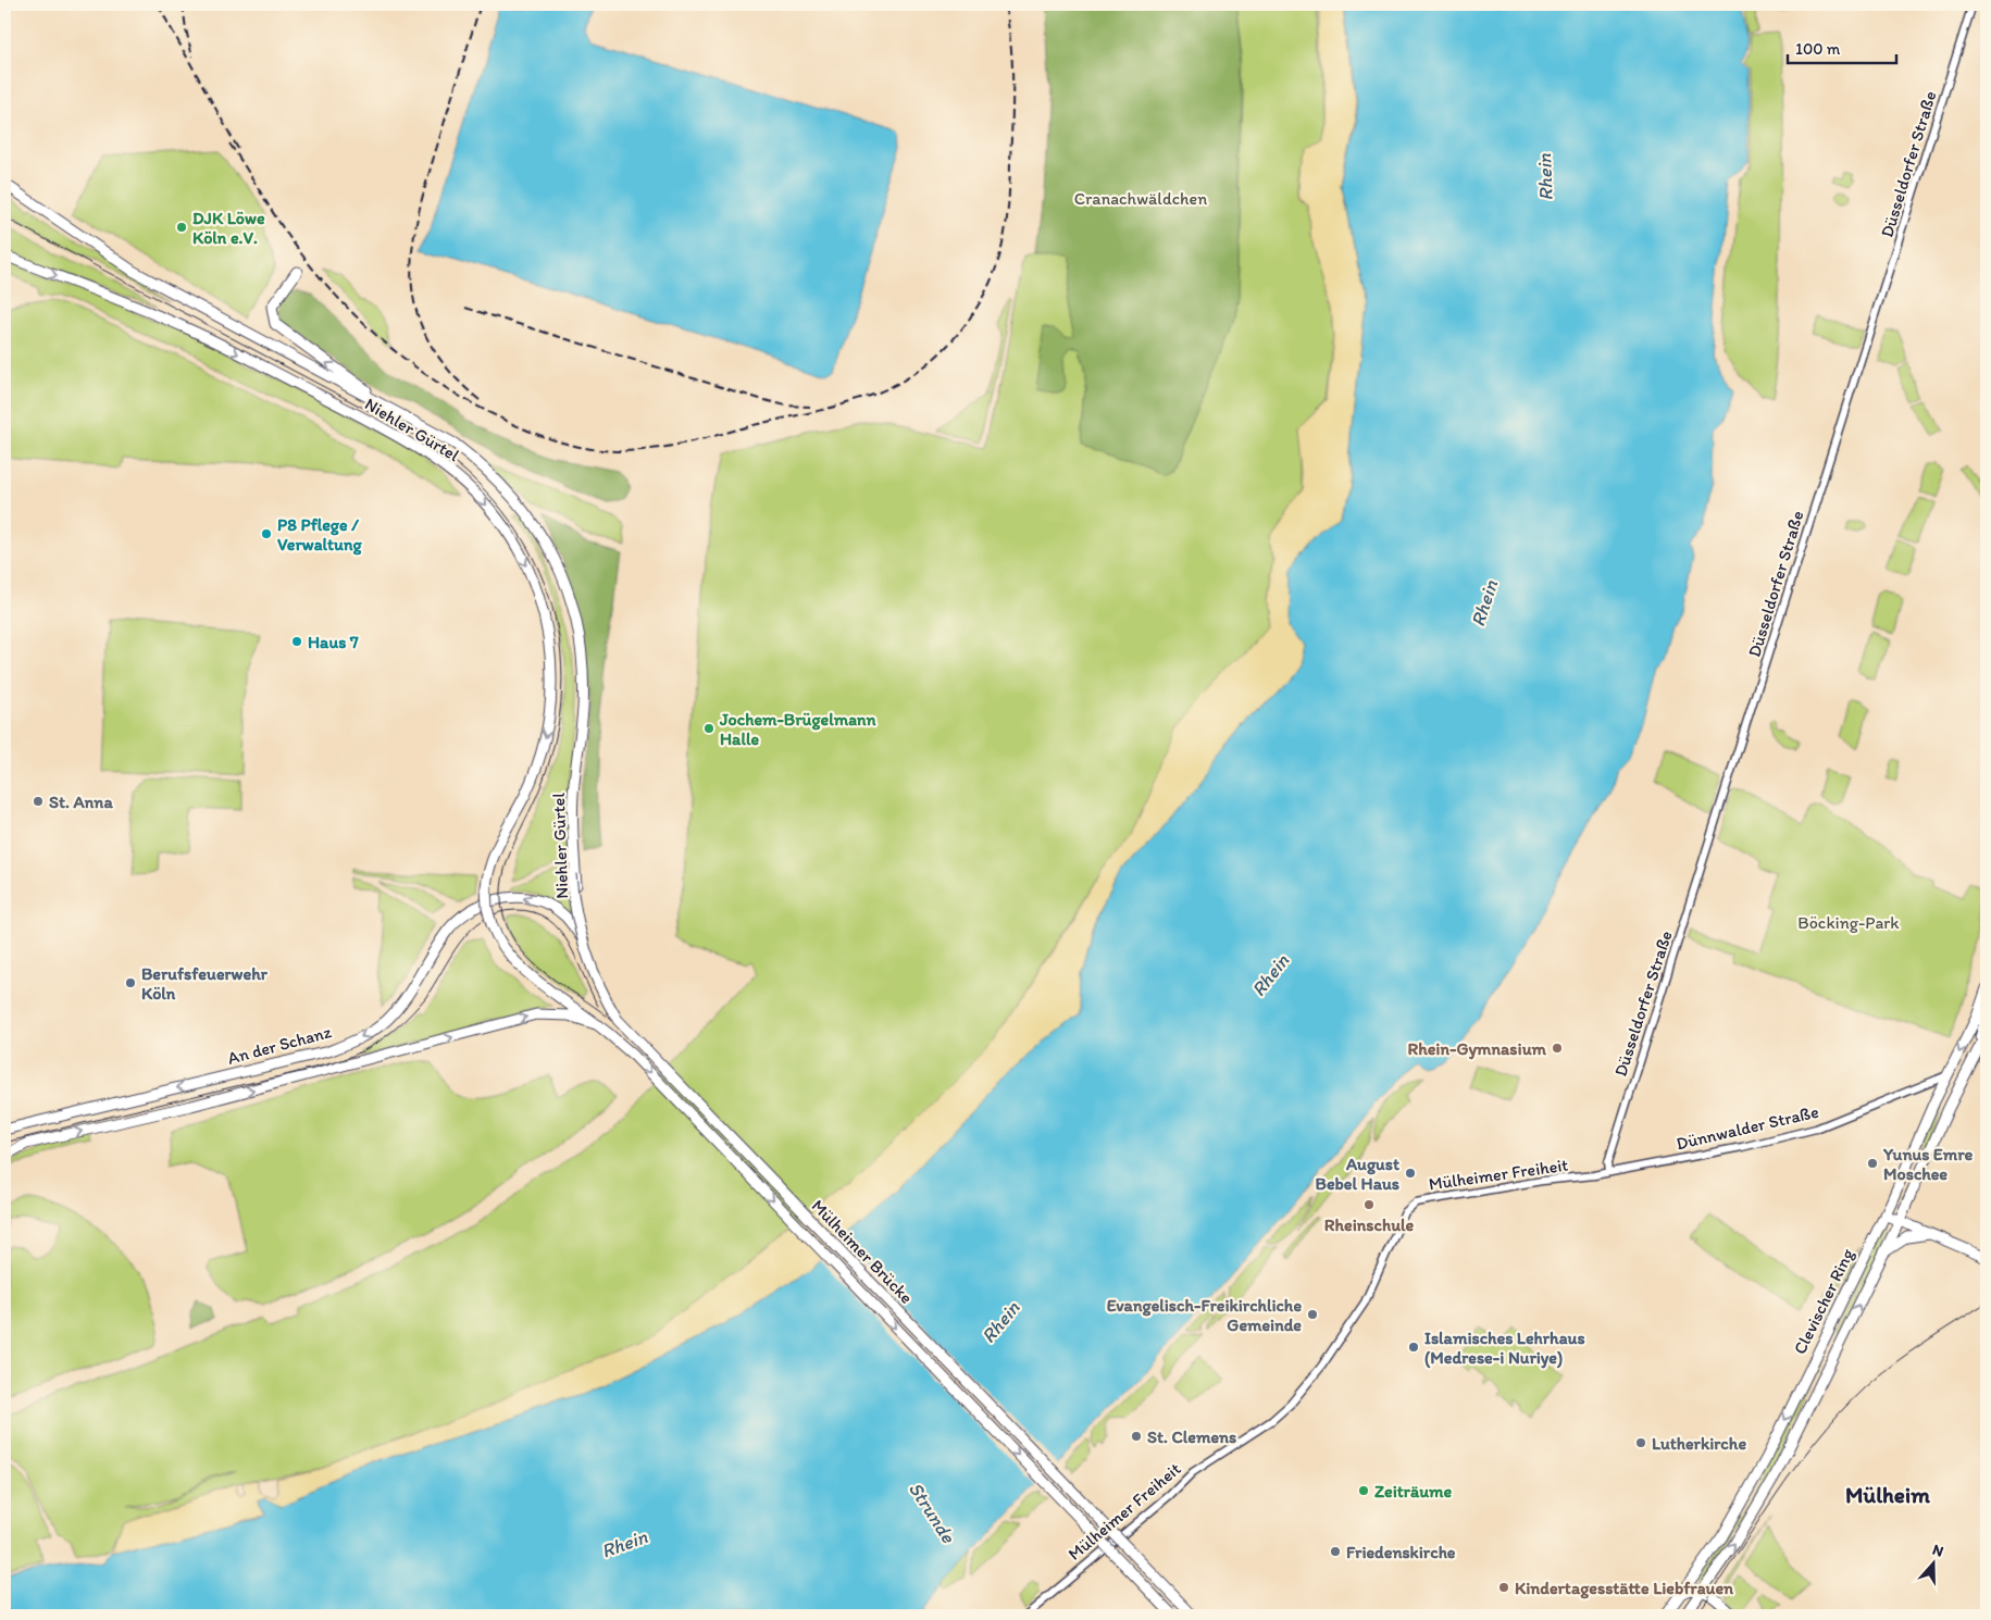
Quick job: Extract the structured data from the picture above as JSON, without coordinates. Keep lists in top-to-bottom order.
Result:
{
  "streets": {
    "main road": [
      "Niehler Gürtel",
      "An der Schanz",
      "Mülheimer Brücke",
      "Clevischer Ring"
    ],
    "street": ["Düsseldorfer Straße", "Dünnwalder Straße", "Mülheimer Freiheit"]
  },
  "crossings": [
    ["Düsseldorfer Straße", "Dünnwalder Straße"],
    ["Düsseldorfer Straße", "Mülheimer Freiheit"],
    ["Niehler Gürtel", "An der Schanz"],
    ["Niehler Gürtel", "Mülheimer Brücke"],
    ["An der Schanz", "Mülheimer Brücke"],
    ["Dünnwalder Straße", "Mülheimer Freiheit"],
    ["Dünnwalder Straße", "Clevischer Ring"]
  ],
  "districts": ["Mülheim"],
  "water": ["Rhein", "Strunde"],
  "parks": ["Cranachwäldchen", "Böcking-Park"],
  "places": [
    "DJK Löwe Köln e.V.",
    "P8 Pflege / Verwaltung",
    "Haus 7",
    "Jochem-Brügelmann Halle",
    "St. Anna",
    "Berufsfeuerwehr Köln",
    "Rhein-Gymnasium",
    "Yunus Emre Moschee",
    "August Bebel Haus",
    "Rheinschule",
    "Evangelisch-Freikirchliche Gemeinde",
    "Islamisches Lehrhaus (Medrese-i Nuriye)",
    "St. Clemens",
    "Lutherkirche",
    "Zeiträume",
    "Friedenskirche",
    "Kindertagesstätte Liebfrauen"
  ],
  "scale_bar": "100 m",
  "north": "top"
}
